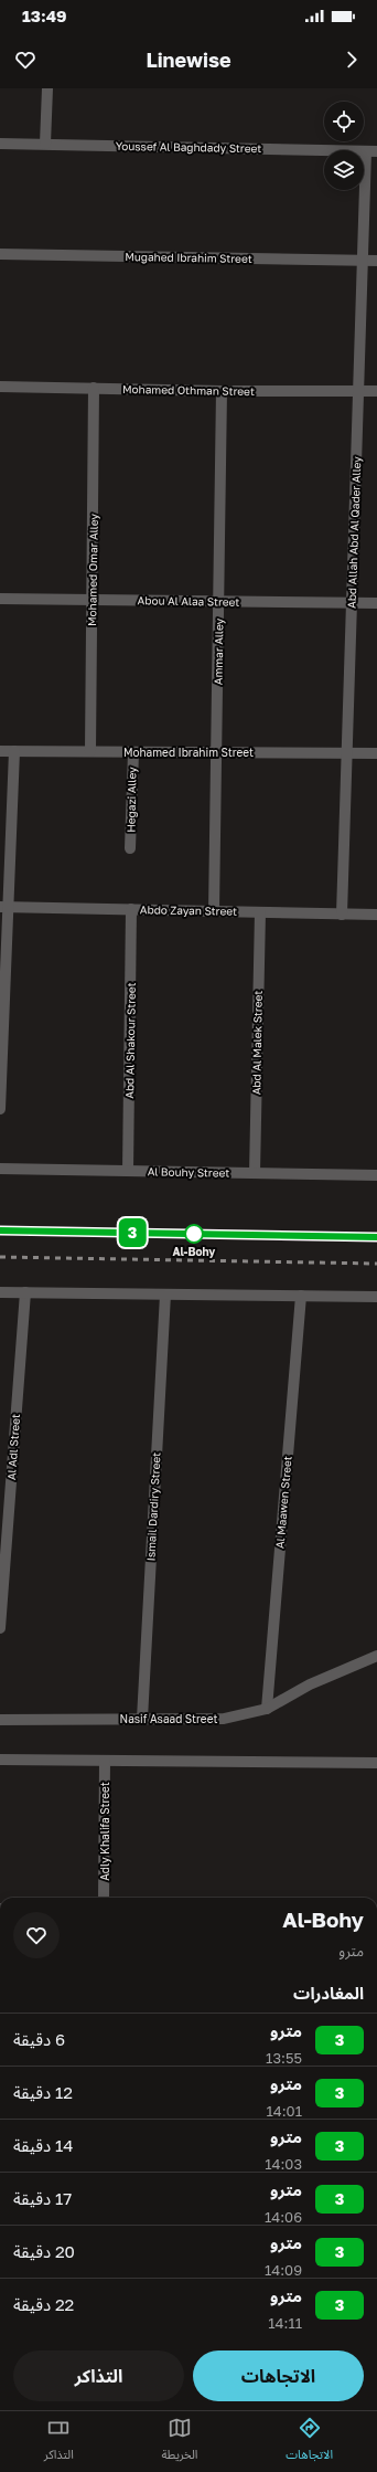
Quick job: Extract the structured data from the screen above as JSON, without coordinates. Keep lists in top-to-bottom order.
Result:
{
  "streets": {
    "street": [
      "Youssef Al Baghdady Street",
      "Mugahed Ibrahim Street",
      "Mohamed Othman Street",
      "Abd Allah Abd Al Qader Alley",
      "Mohamed Omar Alley",
      "Abou Al Alaa Street",
      "Ammar Alley",
      "Mohamed Ibrahim Street",
      "Hegazi Alley",
      "Abdo Zayan Street",
      "Abd Al Shakour Street",
      "Abd Al Malek Street",
      "Al Bouhy Street",
      "Al Adl Street",
      "Al Maawen Street",
      "Ismail Dardiry Street",
      "Nasif Asaad Street",
      "Adly Khalifa Street"
    ]
  },
  "crossings": [
    ["Youssef Al Baghdady Street", "Abd Allah Abd Al Qader Alley"],
    ["Mugahed Ibrahim Street", "Abd Allah Abd Al Qader Alley"],
    ["Mohamed Othman Street", "Abd Allah Abd Al Qader Alley"],
    ["Mohamed Othman Street", "Mohamed Omar Alley"],
    ["Mohamed Othman Street", "Ammar Alley"],
    ["Abd Allah Abd Al Qader Alley", "Abou Al Alaa Street"],
    ["Abd Allah Abd Al Qader Alley", "Mohamed Ibrahim Street"],
    ["Abd Allah Abd Al Qader Alley", "Abdo Zayan Street"],
    ["Mohamed Omar Alley", "Abou Al Alaa Street"],
    ["Mohamed Omar Alley", "Mohamed Ibrahim Street"],
    ["Abou Al Alaa Street", "Ammar Alley"],
    ["Ammar Alley", "Mohamed Ibrahim Street"],
    ["Ammar Alley", "Abdo Zayan Street"],
    ["Mohamed Ibrahim Street", "Hegazi Alley"],
    ["Abdo Zayan Street", "Abd Al Shakour Street"],
    ["Abdo Zayan Street", "Abd Al Malek Street"],
    ["Abd Al Shakour Street", "Al Bouhy Street"],
    ["Abd Al Malek Street", "Al Bouhy Street"],
    ["Al Maawen Street", "Nasif Asaad Street"],
    ["Ismail Dardiry Street", "Nasif Asaad Street"]
  ],
  "places": ["Al-Bohy"],
  "lines": ["metro line 3"],
  "page": {
    "status": "13:49",
    "header": "Linewise",
    "on_map": "3",
    "heading": [
      ["Al-Bohy", "مترو"],
      "المغادرات"
    ],
    "list": [
      {
        "mark": "3",
        "name": "مترو",
        "note": "13:55",
        "value": "6 دقيقة"
      },
      {
        "mark": "3",
        "name": "مترو",
        "note": "14:01",
        "value": "12 دقيقة"
      },
      {
        "mark": "3",
        "name": "مترو",
        "note": "14:03",
        "value": "14 دقيقة"
      },
      {
        "mark": "3",
        "name": "مترو",
        "note": "14:06",
        "value": "17 دقيقة"
      },
      {
        "mark": "3",
        "name": "مترو",
        "note": "14:09",
        "value": "20 دقيقة"
      },
      {
        "mark": "3",
        "name": "مترو",
        "note": "14:11",
        "value": "22 دقيقة"
      }
    ],
    "buttons": ["الاتجاهات", "التذاكر"],
    "tabs": ["الاتجاهات", "الخريطة", "التذاكر"]
  }
}
